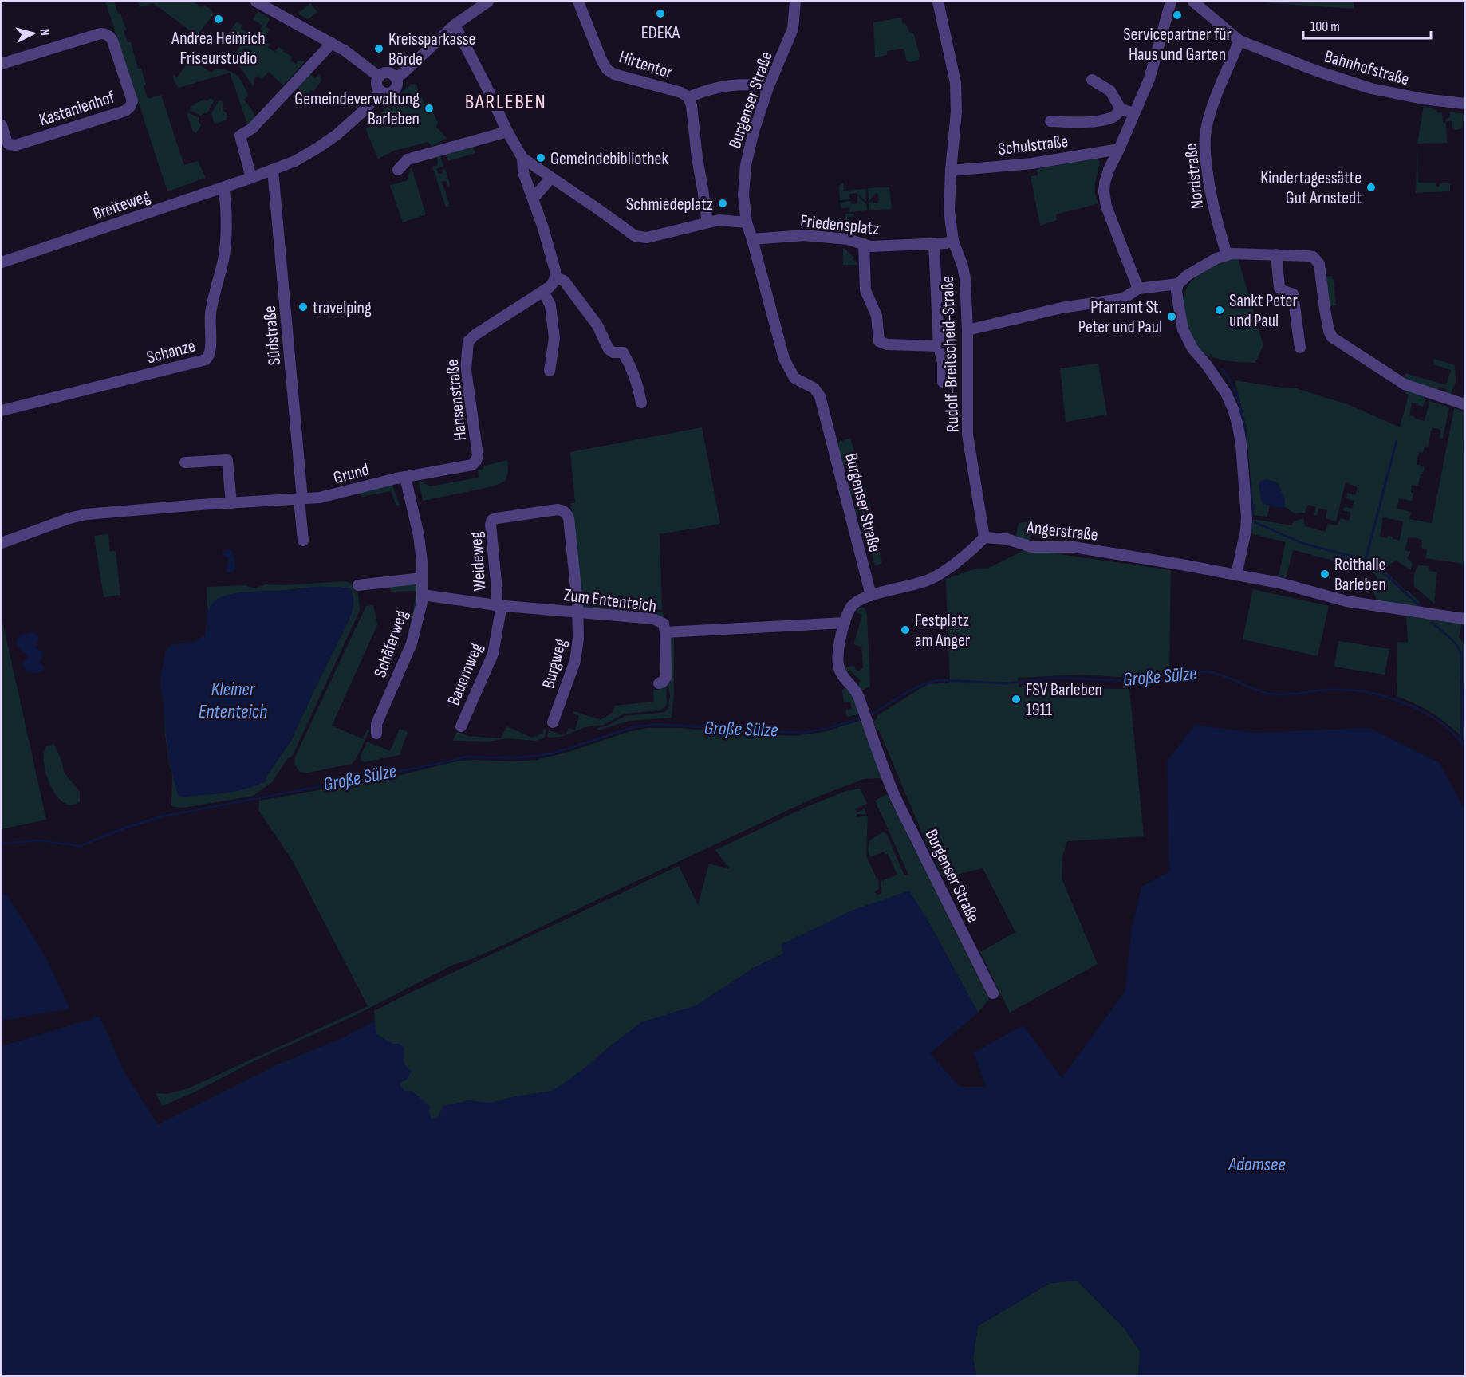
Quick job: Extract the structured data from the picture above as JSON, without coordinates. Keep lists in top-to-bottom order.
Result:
{
  "streets": {
    "street": [
      "Hirtentor",
      "Bahnhofstraße",
      "Burgenser Straße",
      "Kastanienhof",
      "Schulstraße",
      "Nordstraße",
      "Breiteweg",
      "Friedensplatz",
      "Südstraße",
      "Schanze",
      "Rudolf-Breitscheid-Straße",
      "Hansenstraße",
      "Grund",
      "Angerstraße",
      "Weideweg",
      "Zum Ententeich",
      "Schäferweg",
      "Burgweg",
      "Bauernweg"
    ]
  },
  "crossings": [
    ["Hirtentor", "Burgenser Straße"],
    ["Bahnhofstraße", "Nordstraße"],
    ["Burgenser Straße", "Friedensplatz"],
    ["Burgenser Straße", "Zum Ententeich"],
    ["Schulstraße", "Rudolf-Breitscheid-Straße"],
    ["Breiteweg", "Südstraße"],
    ["Breiteweg", "Schanze"],
    ["Friedensplatz", "Rudolf-Breitscheid-Straße"],
    ["Südstraße", "Grund"],
    ["Rudolf-Breitscheid-Straße", "Angerstraße"],
    ["Hansenstraße", "Grund"],
    ["Grund", "Schäferweg"],
    ["Weideweg", "Zum Ententeich"],
    ["Weideweg", "Burgweg"],
    ["Weideweg", "Bauernweg"],
    ["Zum Ententeich", "Schäferweg"],
    ["Zum Ententeich", "Burgweg"],
    ["Zum Ententeich", "Bauernweg"]
  ],
  "districts": ["BARLEBEN"],
  "water": ["Große Sülze", "Kleiner Ententeich", "Adamsee"],
  "places": [
    "EDEKA",
    "Servicepartner für Haus und Garten",
    "Andrea Heinrich Friseurstudio",
    "Kreissparkasse Börde",
    "Gemeindeverwaltung Barleben",
    "Gemeindebibliothek",
    "Kindertagessätte Gut Arnstedt",
    "Schmiedeplatz",
    "travelping",
    "Sankt Peter und Paul",
    "Pfarramt St. Peter und Paul",
    "Reithalle Barleben",
    "Festplatz am Anger",
    "FSV Barleben 1911"
  ],
  "scale_bar": "100 m",
  "north": "right"
}
